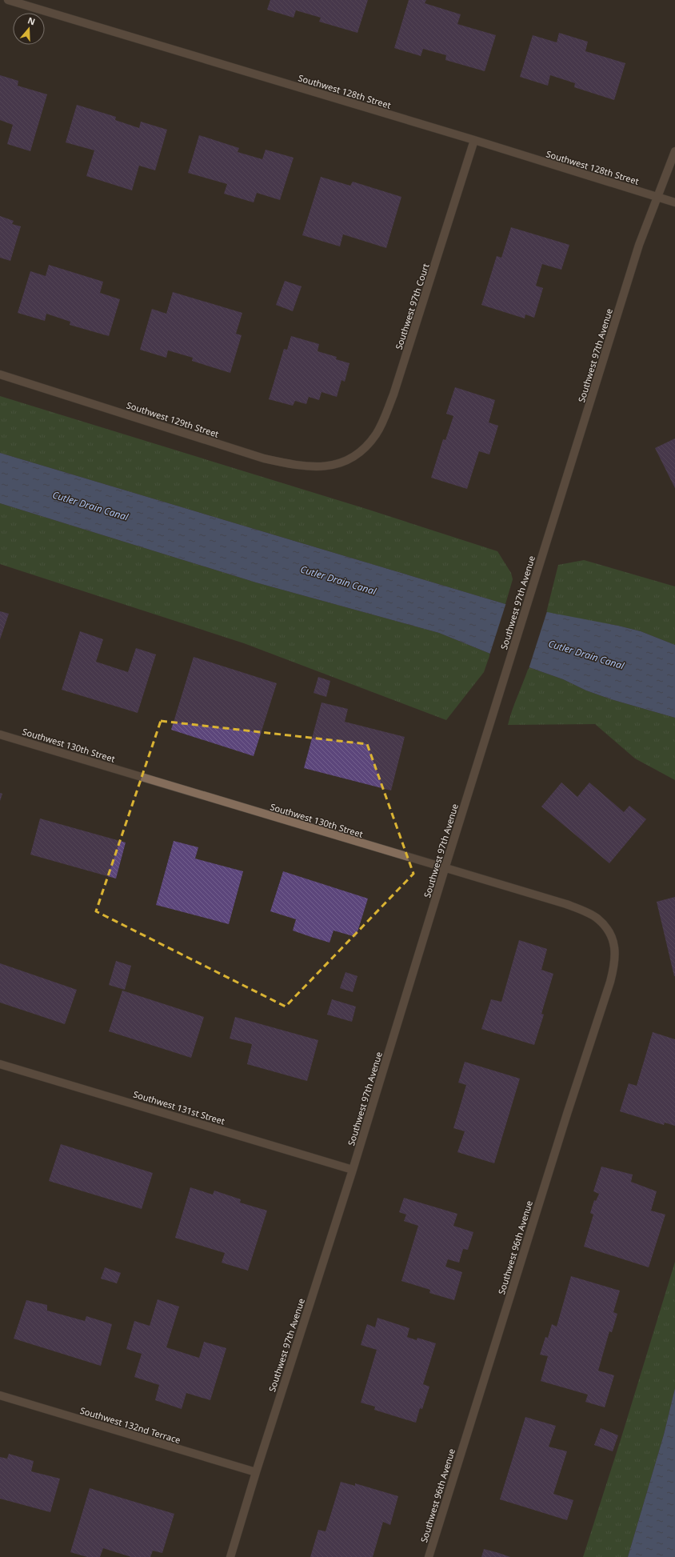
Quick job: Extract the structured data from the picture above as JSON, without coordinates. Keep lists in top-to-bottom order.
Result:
{
  "streets": {
    "street": [
      "Southwest 128th Street",
      "Southwest 97th Court",
      "Southwest 97th Avenue",
      "Southwest 129th Street",
      "Southwest 130th Street",
      "Southwest 131st Street",
      "Southwest 96th Avenue",
      "Southwest 132nd Terrace"
    ]
  },
  "crossings": [
    ["Southwest 128th Street", "Southwest 97th Court"],
    ["Southwest 128th Street", "Southwest 97th Avenue"],
    ["Southwest 97th Court", "Southwest 129th Street"],
    ["Southwest 97th Avenue", "Southwest 130th Street"],
    ["Southwest 97th Avenue", "Southwest 131st Street"],
    ["Southwest 97th Avenue", "Southwest 132nd Terrace"],
    ["Southwest 130th Street", "Southwest 96th Avenue"]
  ],
  "water": ["Cutler Drain Canal"],
  "north": "top"
}
